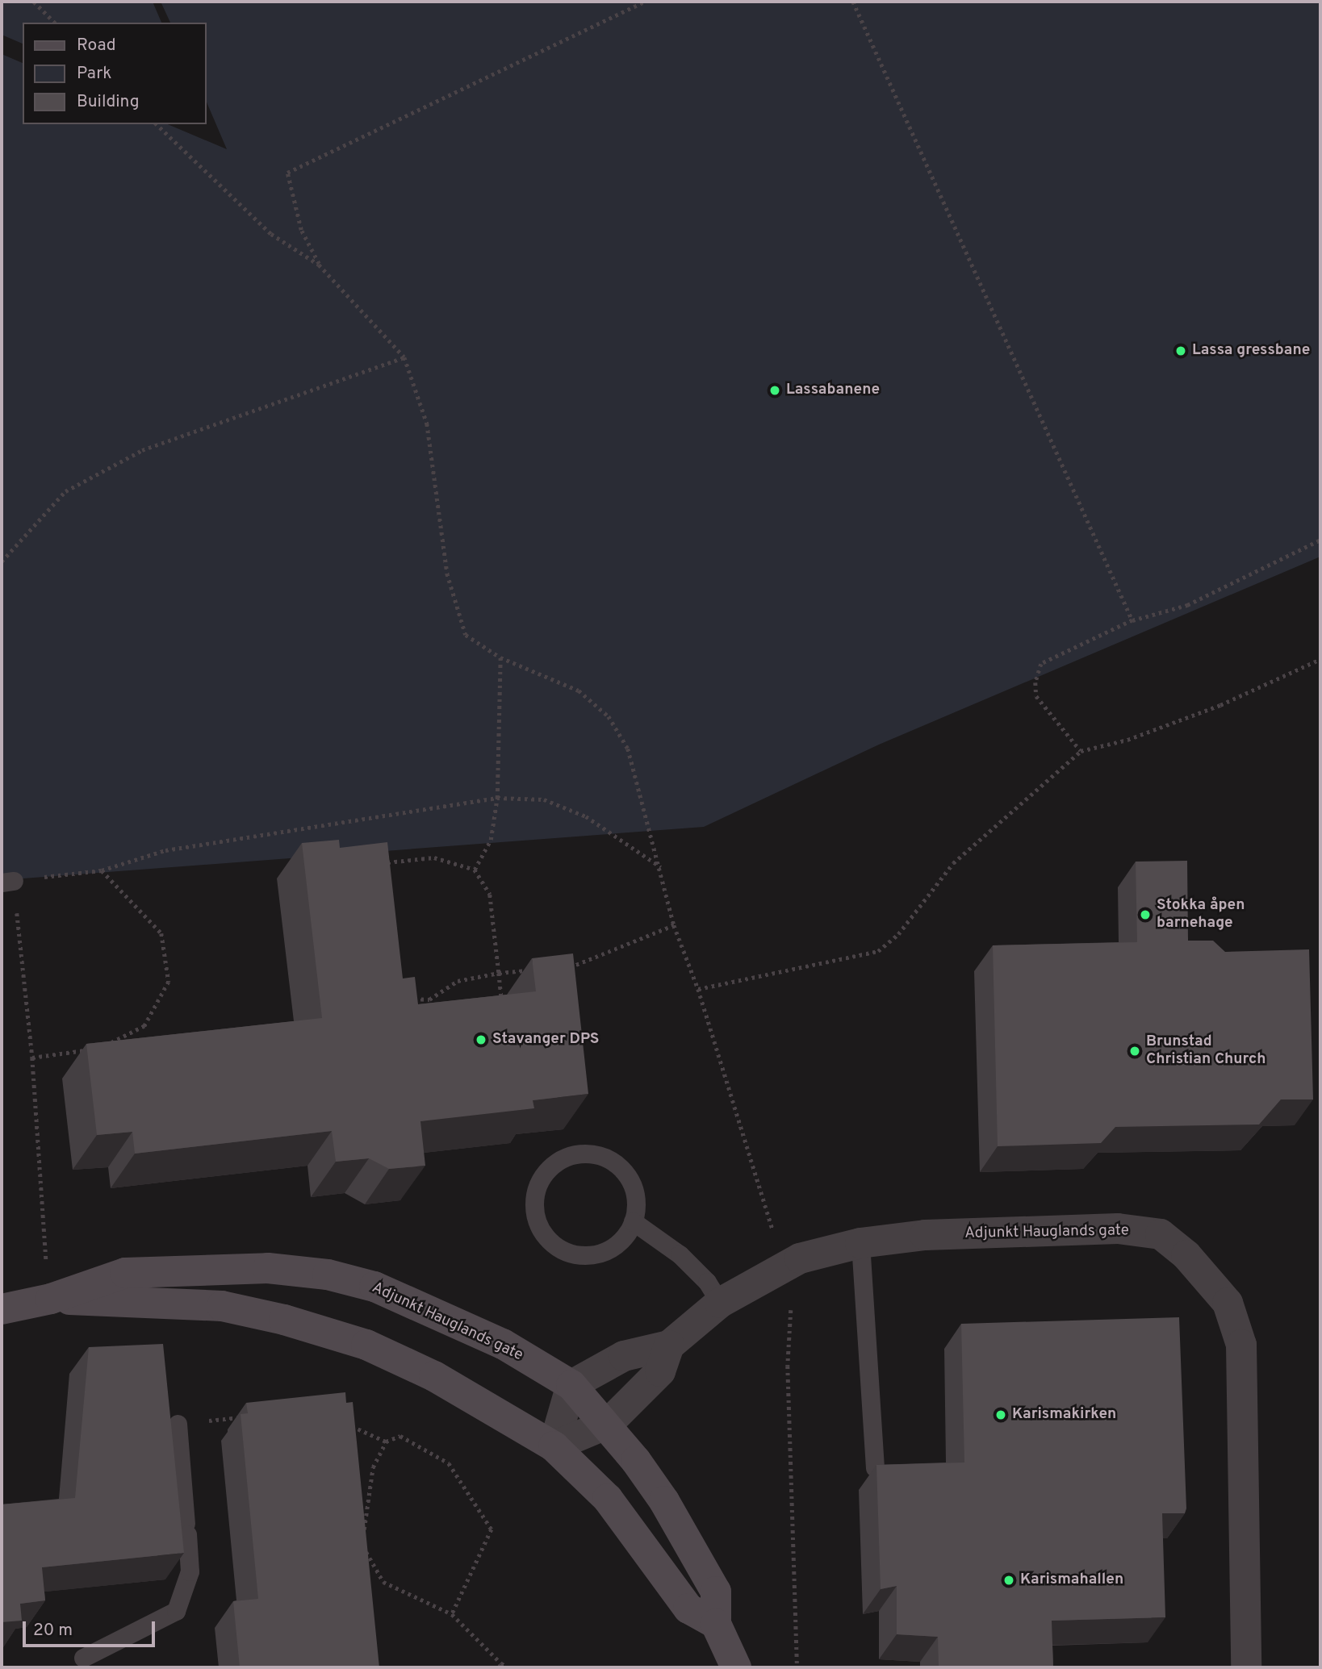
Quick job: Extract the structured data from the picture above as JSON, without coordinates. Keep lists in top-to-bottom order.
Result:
{
  "streets": {
    "main road": ["Adjunkt Hauglands gate"]
  },
  "places": [
    "Lassa gressbane",
    "Lassabanene",
    "Stokka åpen barnehage",
    "Stavanger DPS",
    "Brunstad Christian Church",
    "Karismakirken",
    "Karismahallen"
  ],
  "legend": ["Road", "Park", "Building"],
  "scale_bar": "20 m"
}
